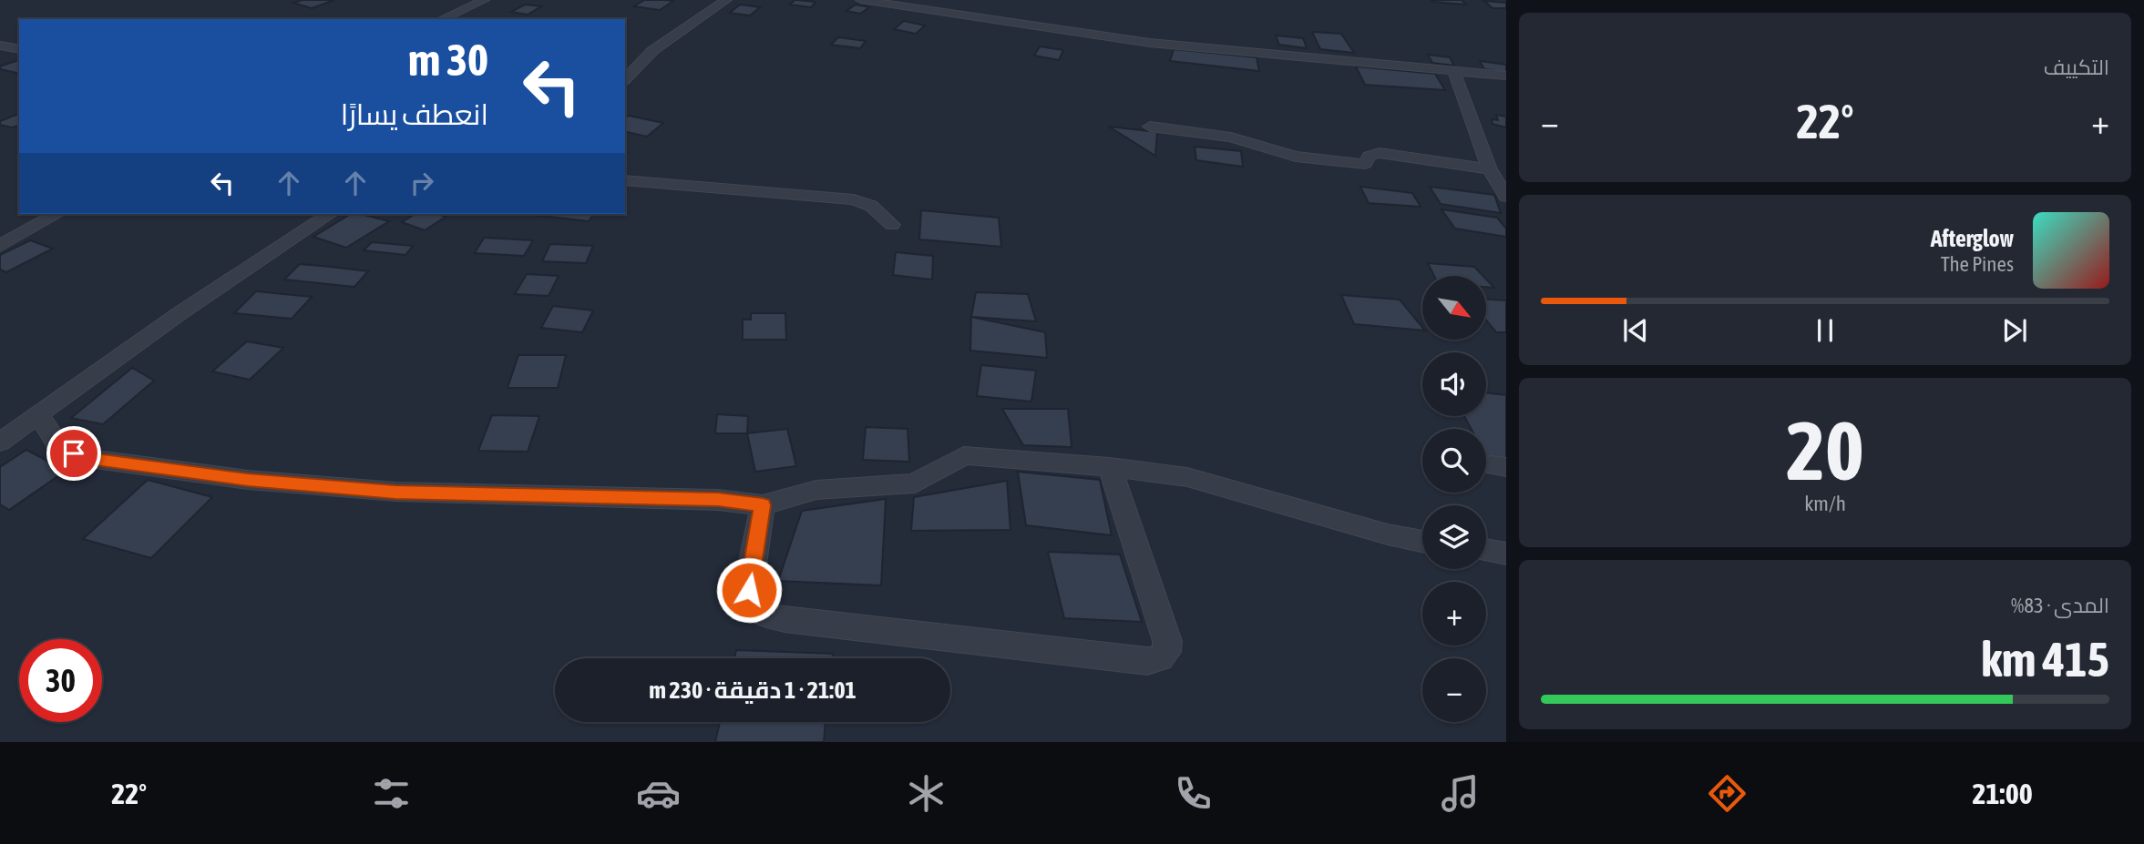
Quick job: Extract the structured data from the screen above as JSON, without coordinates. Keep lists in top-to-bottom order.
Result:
{
  "north": "bottom right",
  "page": {
    "tile": [
      "التكييف",
      ["20", "km/h"],
      ["المدى · 83%", "415 km"]
    ],
    "turn": ["30 m", "انعطف يسارًا"],
    "heat": ["−", "22°", "+"],
    "song": ["Afterglow", "The Pines"],
    "map_buttons": ["+", "−"],
    "limit": "30",
    "trip": "21:01 · 1 دقيقة · 230 m",
    "tabs": ["21:00", "22°"]
  }
}
